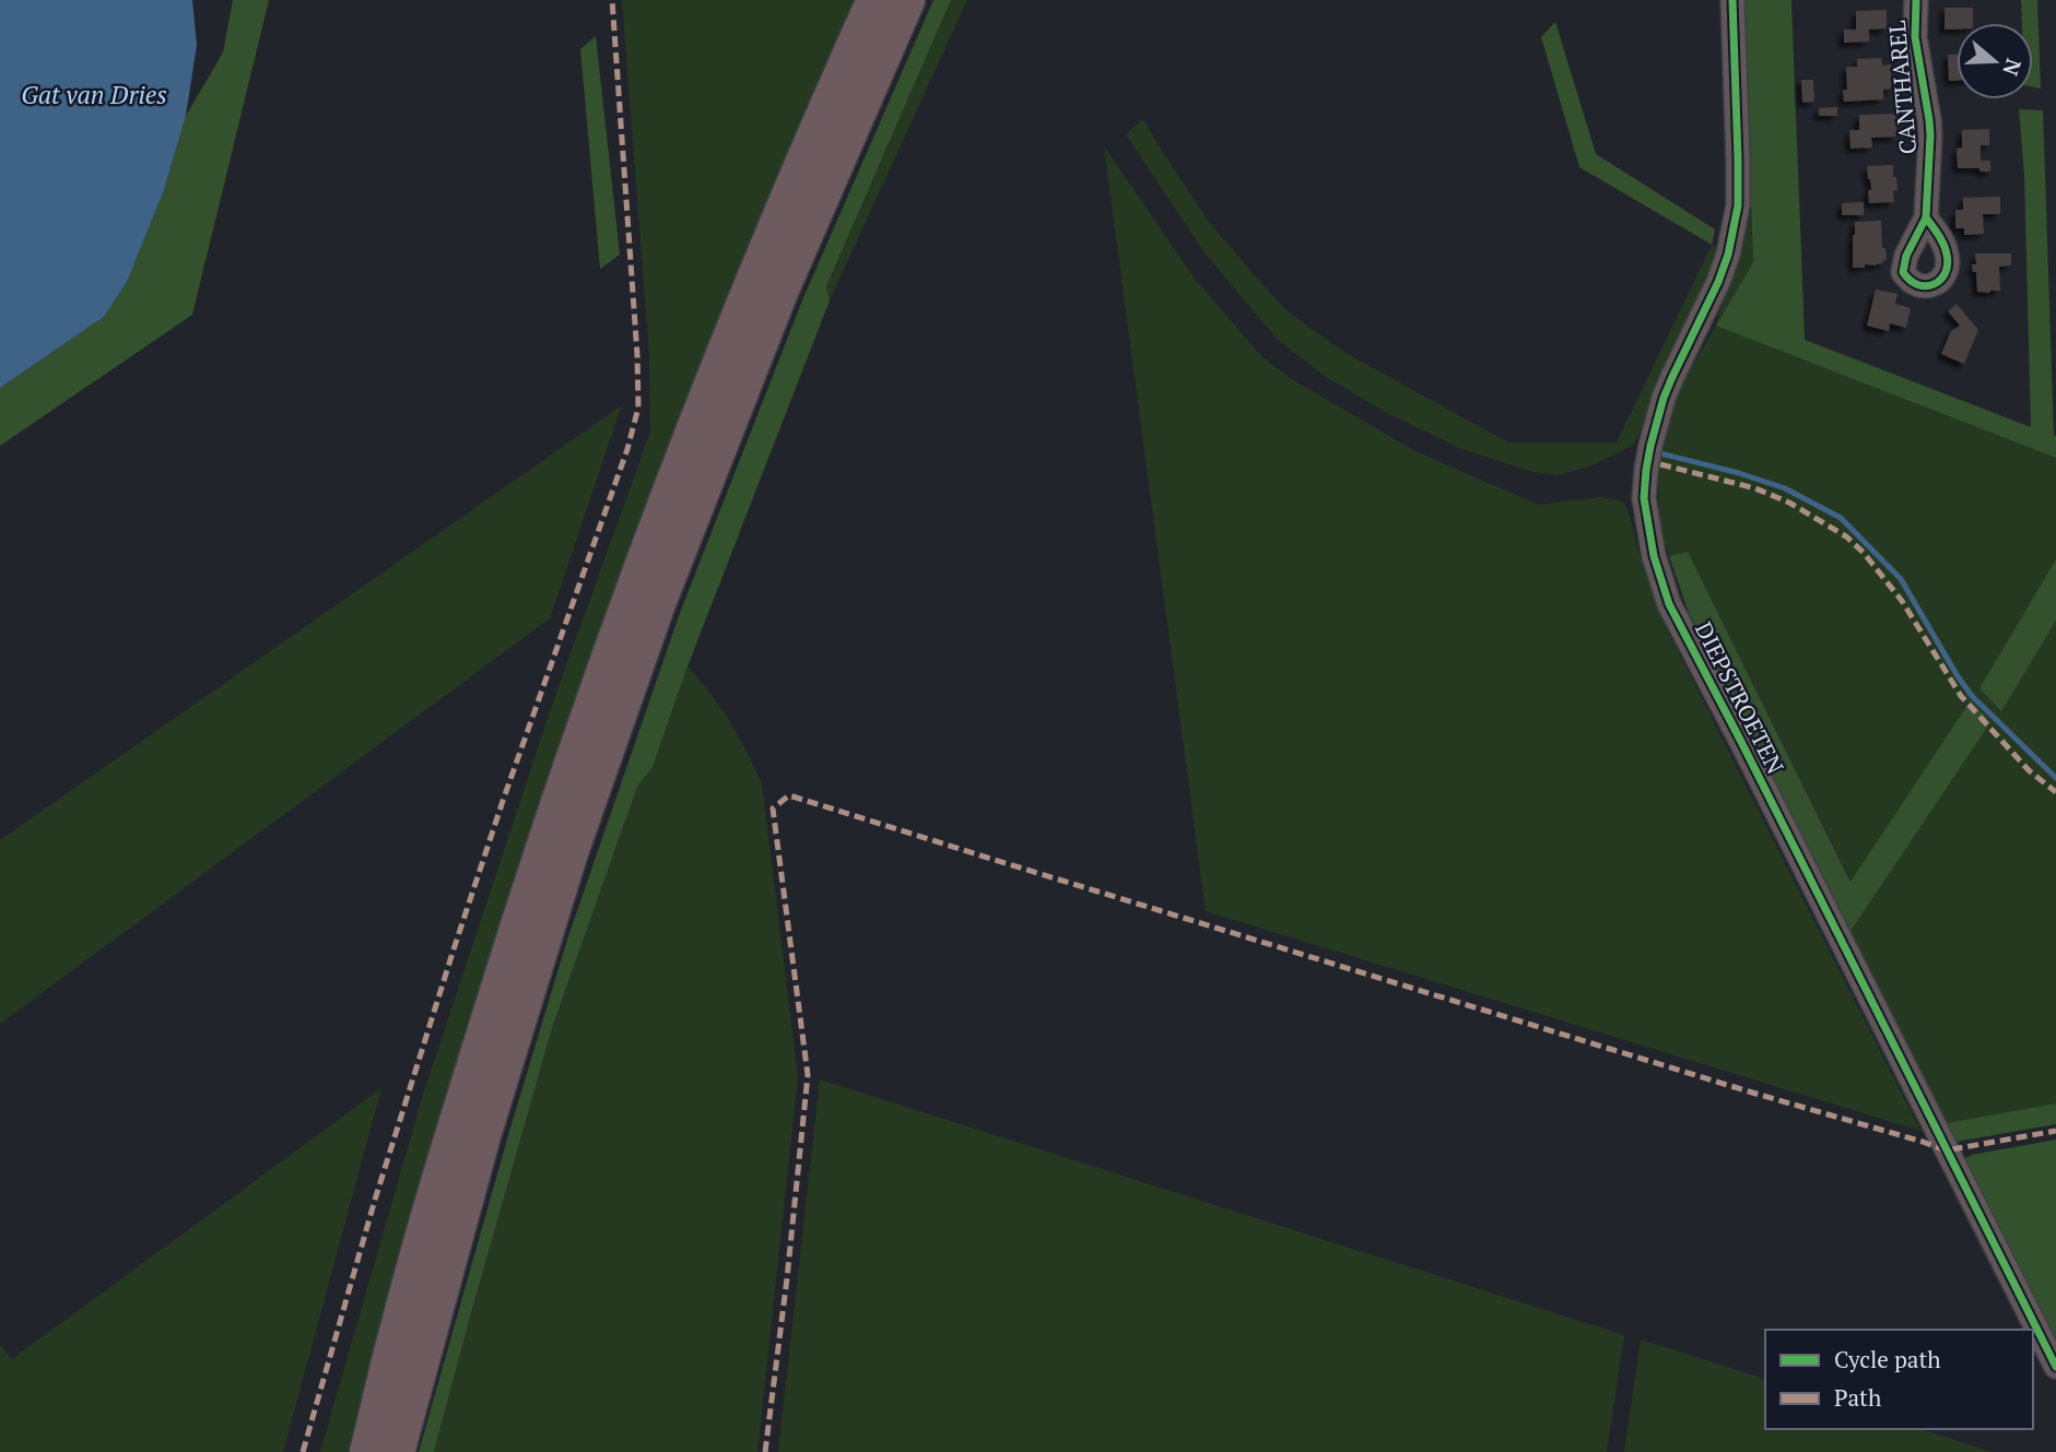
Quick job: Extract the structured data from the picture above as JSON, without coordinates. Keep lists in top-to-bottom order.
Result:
{
  "streets": {
    "street": ["CANTHAREL", "DIEPSTROETEN"]
  },
  "water": ["Gat van Dries"],
  "legend": ["Cycle path", "Path"],
  "north": "right"
}
